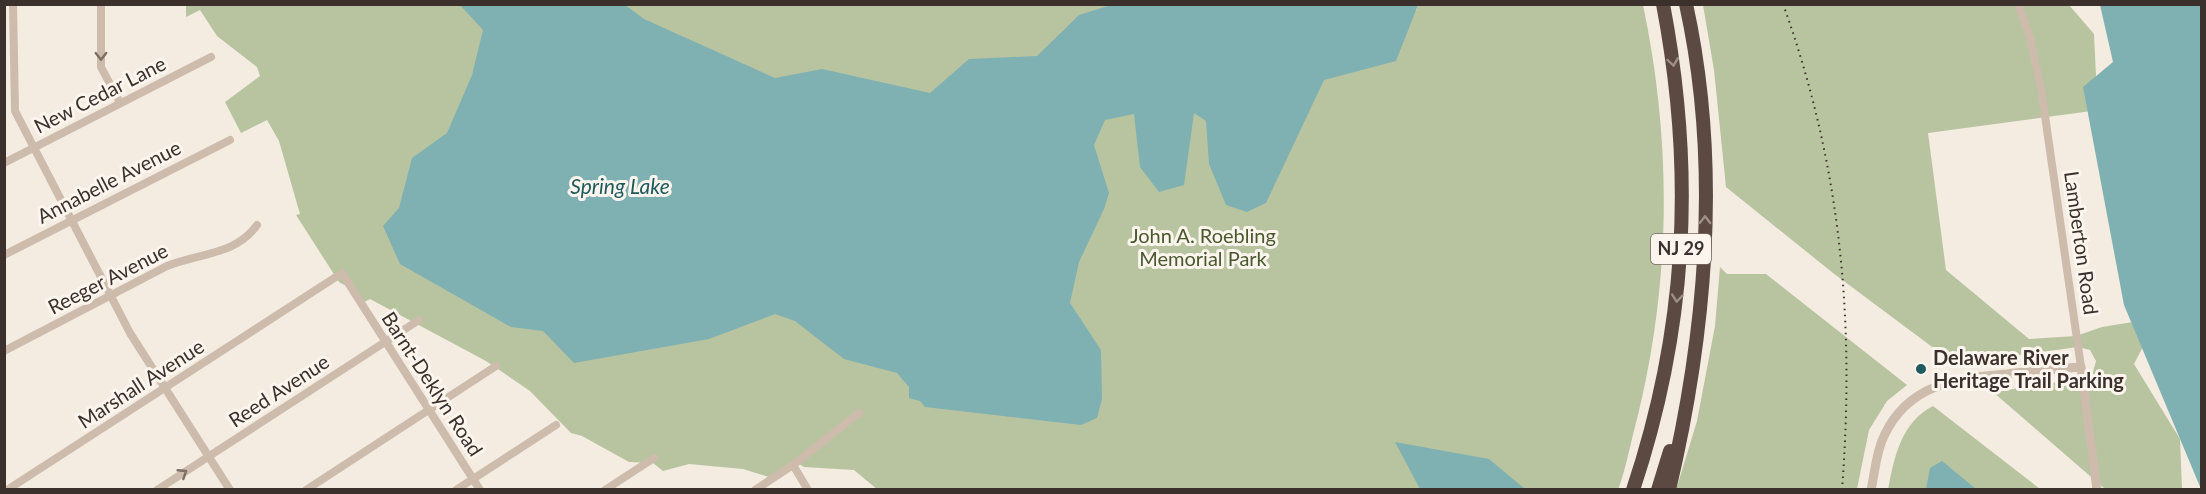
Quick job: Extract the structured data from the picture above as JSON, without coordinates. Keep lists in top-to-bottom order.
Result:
{
  "streets": {
    "highway": ["NJ 29"],
    "street": [
      "New Cedar Lane",
      "Annabelle Avenue",
      "Lamberton Road",
      "Reeger Avenue",
      "Marshall Avenue",
      "Barnt-Deklyn Road",
      "Reed Avenue"
    ]
  },
  "crossings": [
    ["Marshall Avenue", "Barnt-Deklyn Road"],
    ["Barnt-Deklyn Road", "Reed Avenue"]
  ],
  "water": ["Spring Lake"],
  "parks": ["John A. Roebling Memorial Park"],
  "places": ["Delaware River Heritage Trail Parking"]
}
